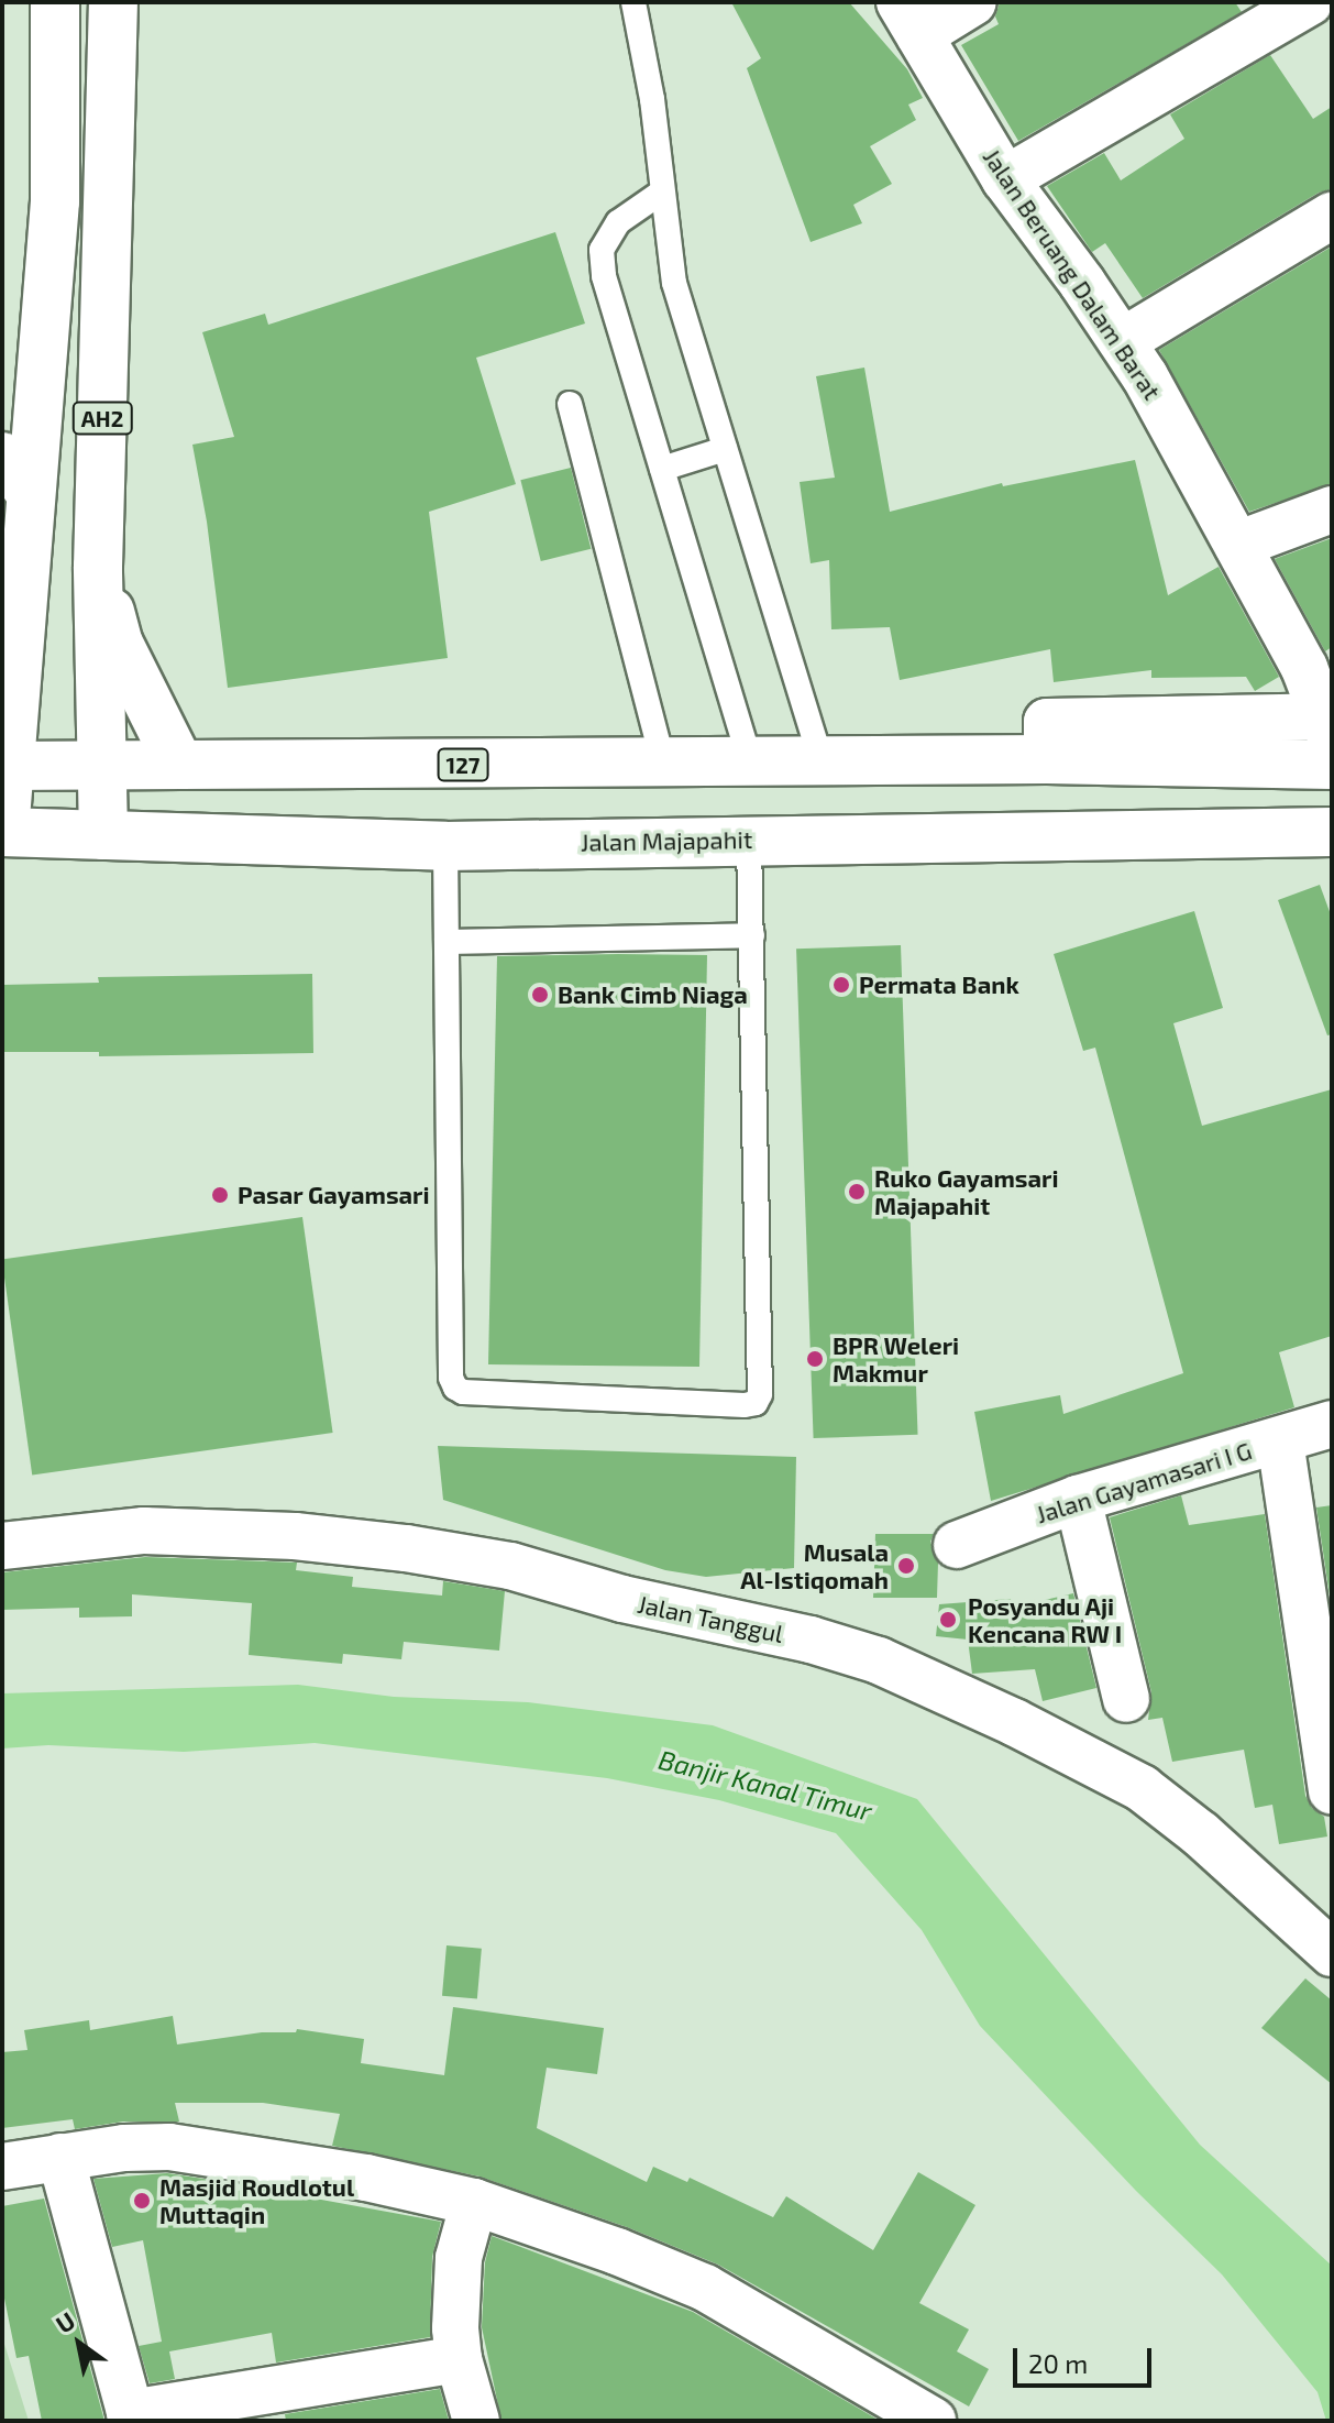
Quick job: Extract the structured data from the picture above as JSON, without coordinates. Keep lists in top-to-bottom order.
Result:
{
  "streets": {
    "main road": ["AH2", "127", "Jalan Majapahit"],
    "street": ["Jalan Beruang Dalam Barat", "Jalan Gayamasari I G", "Jalan Tanggul"]
  },
  "crossings": [
    ["AH2", "127"],
    ["AH2", "Jalan Majapahit"]
  ],
  "water": ["Banjir Kanal Timur"],
  "places": [
    "Permata Bank",
    "Bank Cimb Niaga",
    "Ruko Gayamsari Majapahit",
    "Pasar Gayamsari",
    "BPR Weleri Makmur",
    "Musala Al-Istiqomah",
    "Posyandu Aji Kencana RW I",
    "Masjid Roudlotul Muttaqin"
  ],
  "scale_bar": "20 m",
  "north": "top left"
}
